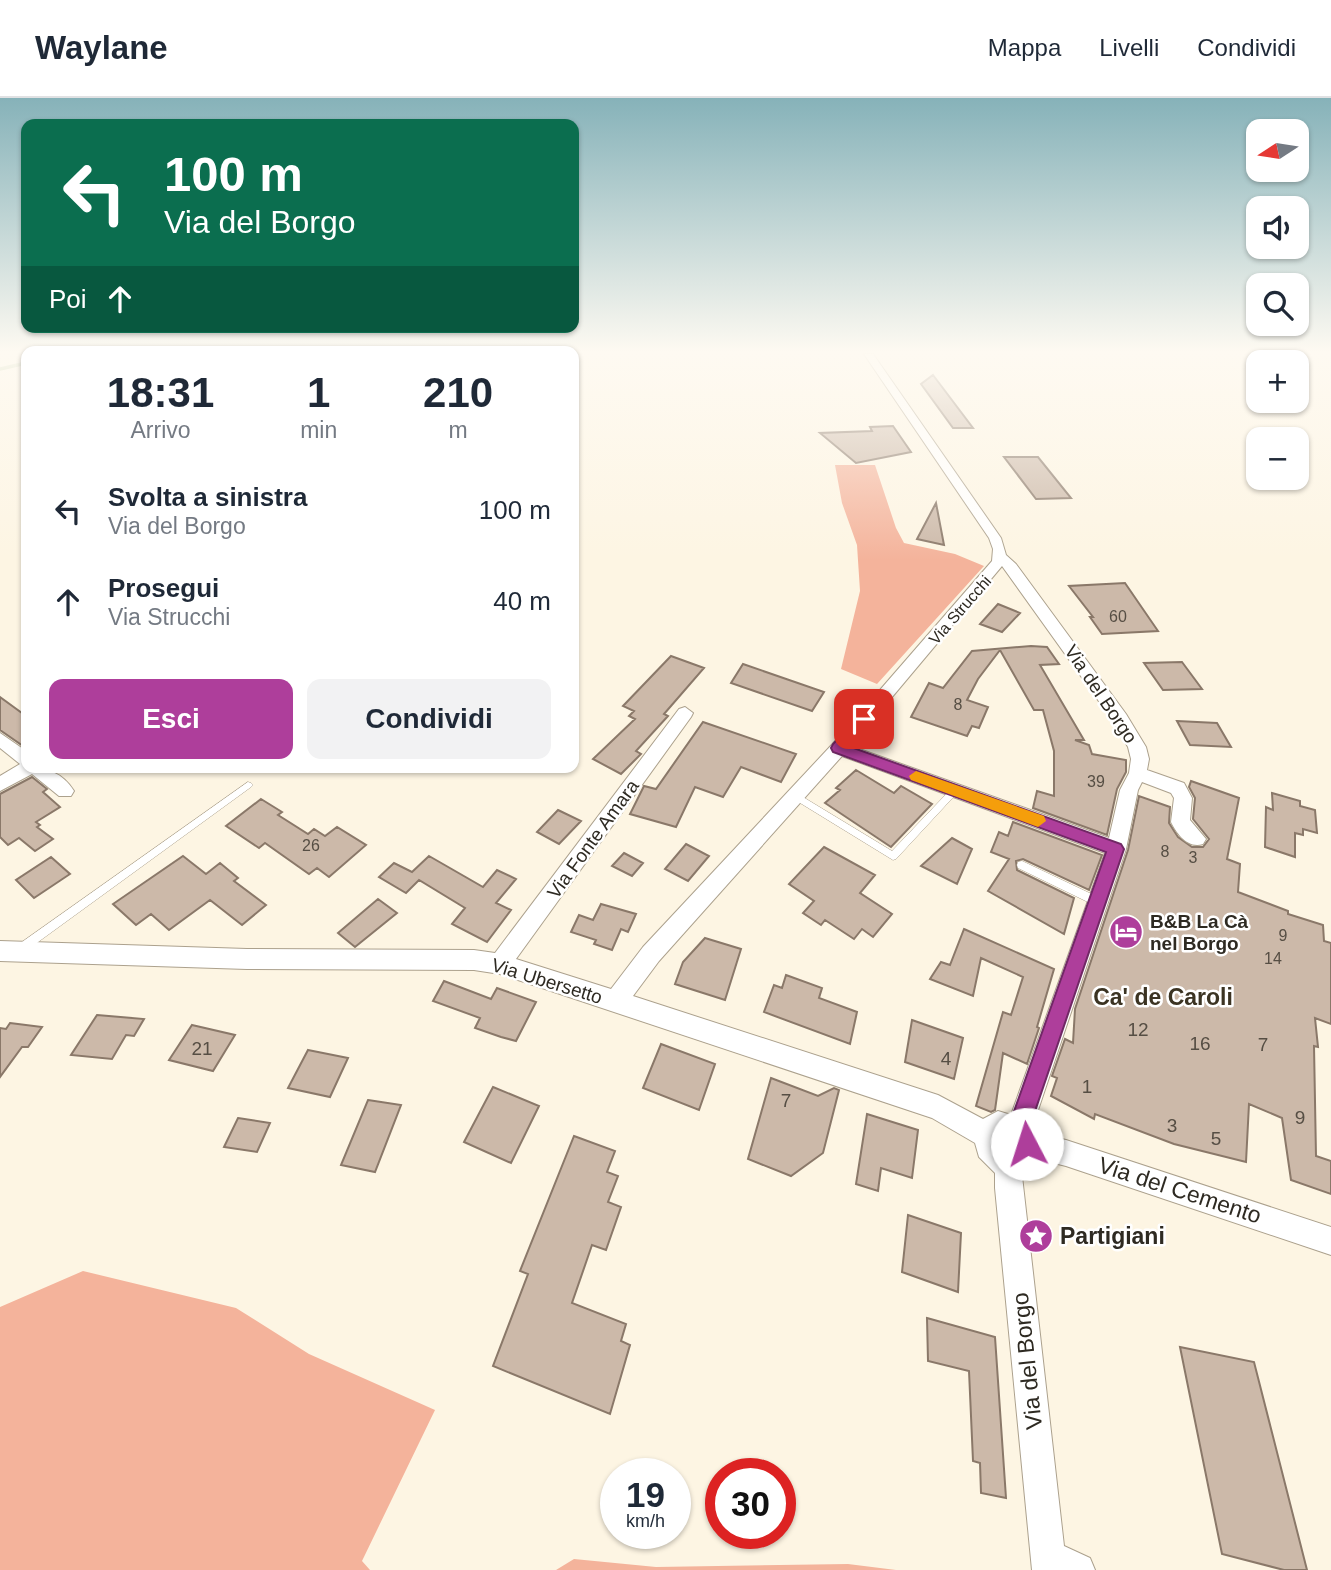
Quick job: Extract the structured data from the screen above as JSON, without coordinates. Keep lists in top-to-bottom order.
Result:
{
  "streets": {
    "street": [
      "Via Strucchi",
      "Via del Borgo",
      "Via Fonte Amara",
      "Via Ubersetto",
      "Via del Cemento"
    ]
  },
  "crossings": [
    ["Via Strucchi", "Via del Borgo"],
    ["Via Strucchi", "Via Ubersetto"],
    ["Via del Borgo", "Via del Cemento"],
    ["Via Fonte Amara", "Via Ubersetto"]
  ],
  "districts": ["Ca' de Caroli"],
  "places": {
    "hotel": ["B&B La Cà nel Borgo"],
    "place": ["Partigiani"]
  },
  "house_numbers": [
    "60",
    "8",
    "39",
    "26",
    "8",
    "3",
    "9",
    "14",
    "12",
    "16",
    "7",
    "21",
    "4",
    "1",
    "7",
    "9",
    "3",
    "5"
  ],
  "north": "left",
  "page": {
    "header": "Waylane",
    "nav": ["Mappa", "Livelli", "Condividi"],
    "map_buttons": ["+", "−"],
    "turn": ["100 m", "Via del Borgo"],
    "then": "Poi",
    "eta": [
      "18:31",
      "Arrivo",
      "1",
      "min",
      "210",
      "m"
    ],
    "list": [
      {
        "name": "Svolta a sinistra",
        "note": "Via del Borgo",
        "value": "100 m"
      },
      {
        "name": "Prosegui",
        "note": "Via Strucchi",
        "value": "40 m"
      }
    ],
    "buttons": ["Esci", "Condividi"],
    "speed": "19 km/h",
    "limit": "30"
  }
}
